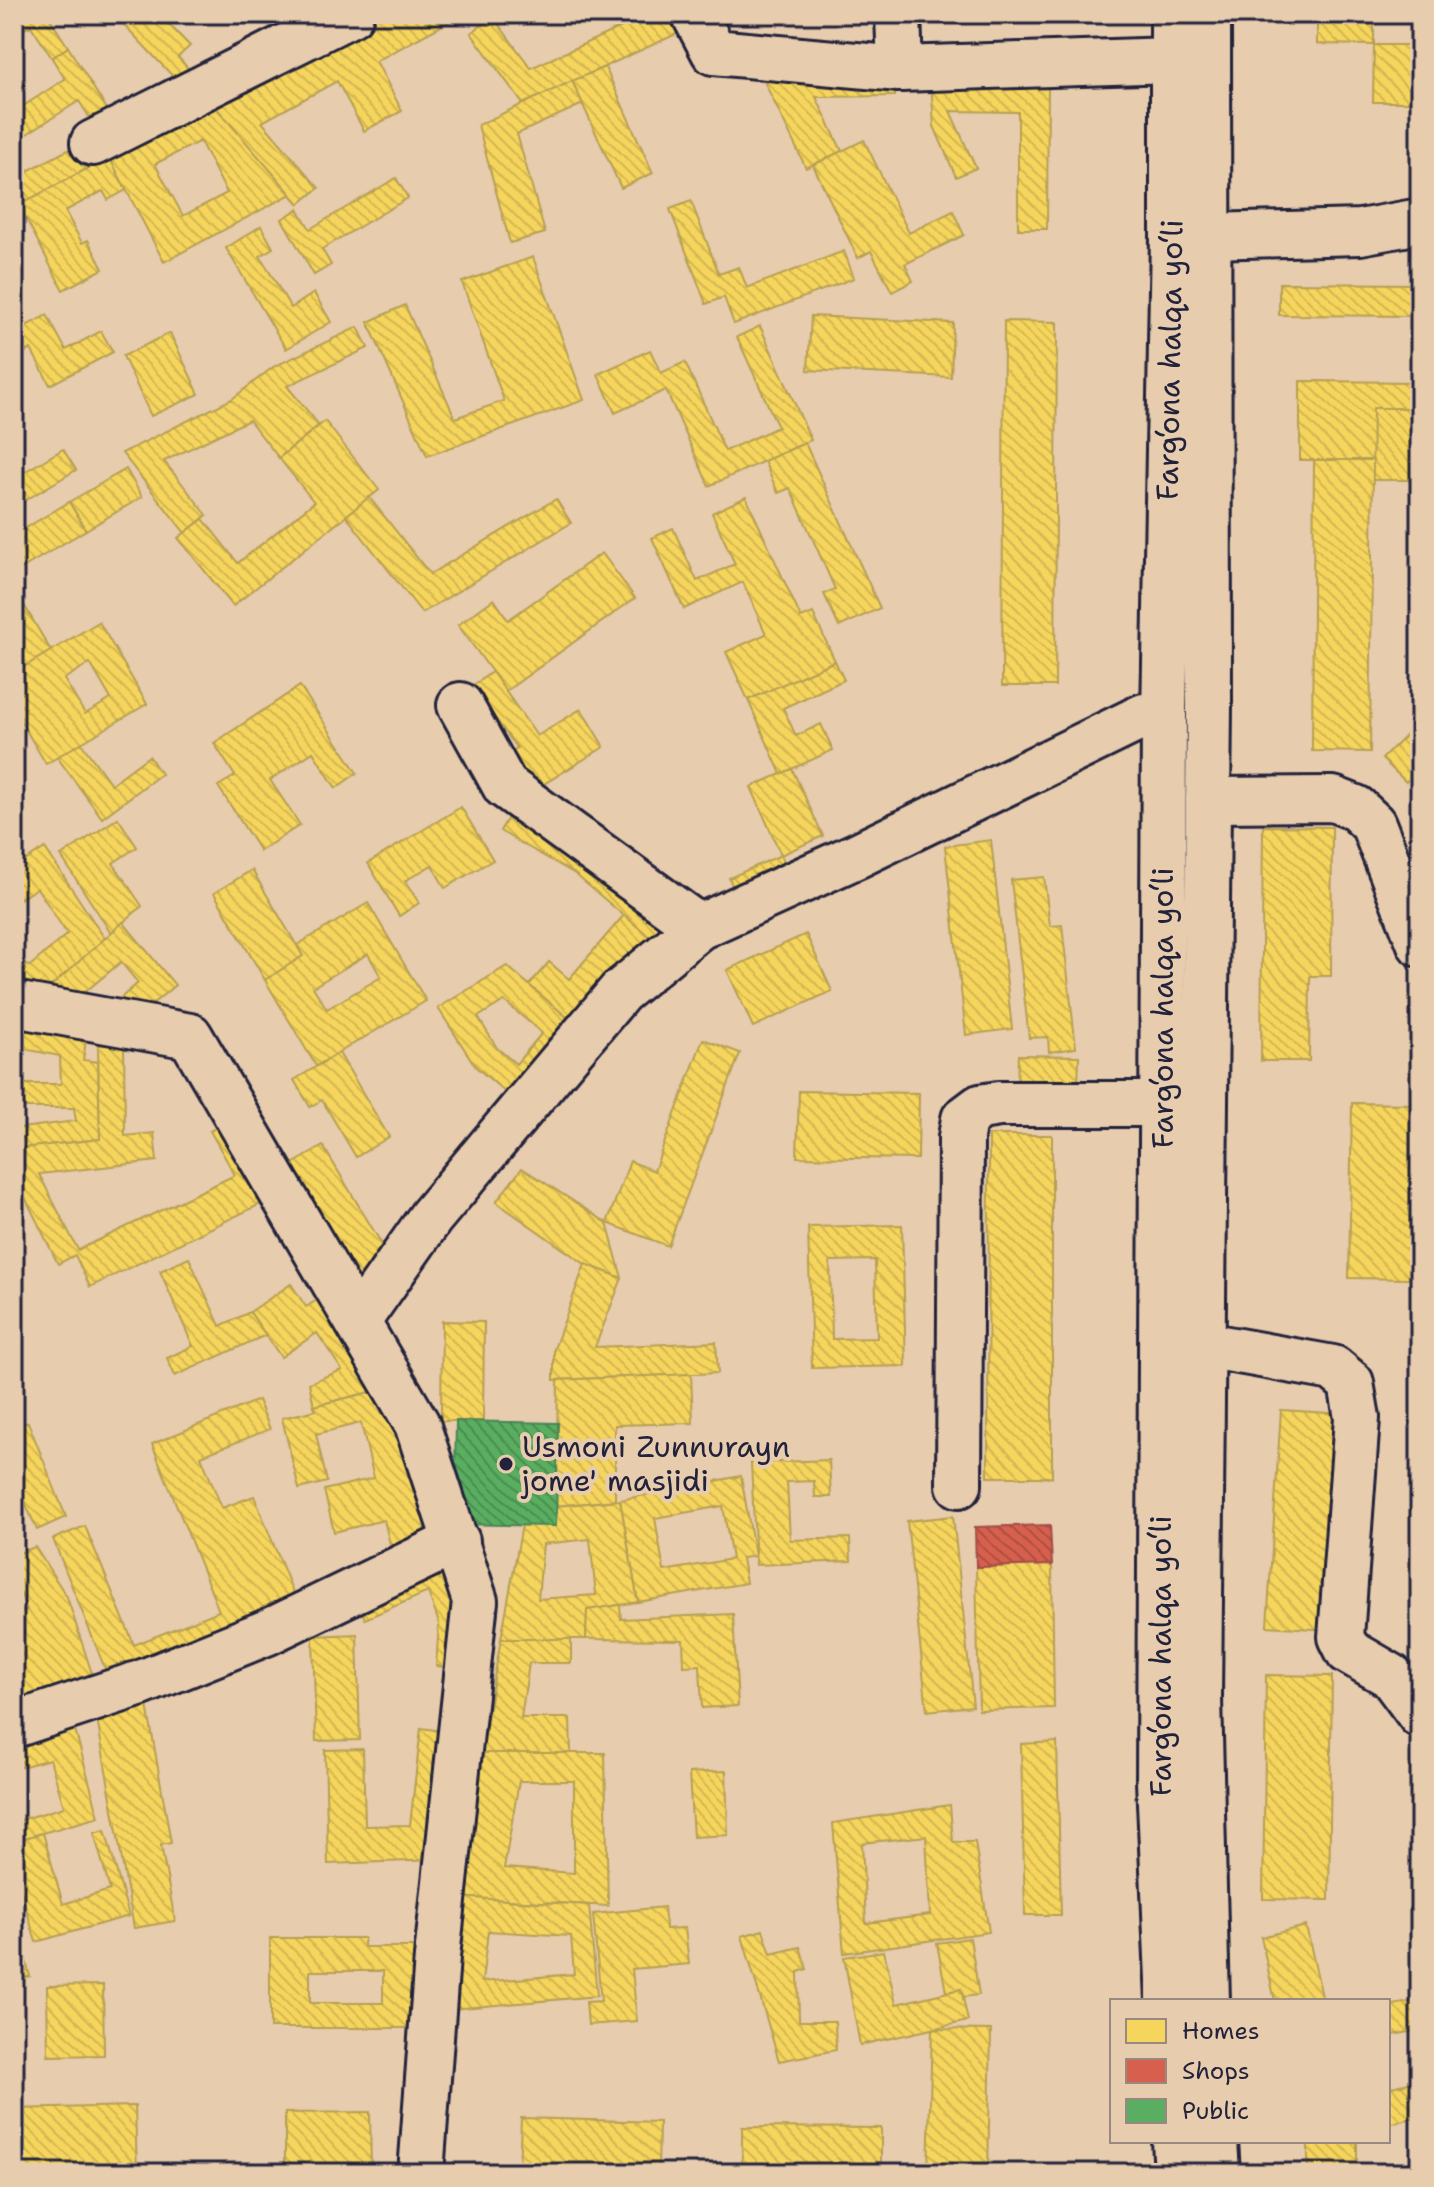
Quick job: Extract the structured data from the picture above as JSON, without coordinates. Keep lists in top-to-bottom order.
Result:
{
  "streets": {
    "main road": ["Farg‘ona halqa yo‘li"]
  },
  "places": ["Usmoni Zunnurayn jome' masjidi"],
  "legend": ["Homes", "Shops", "Public"]
}
